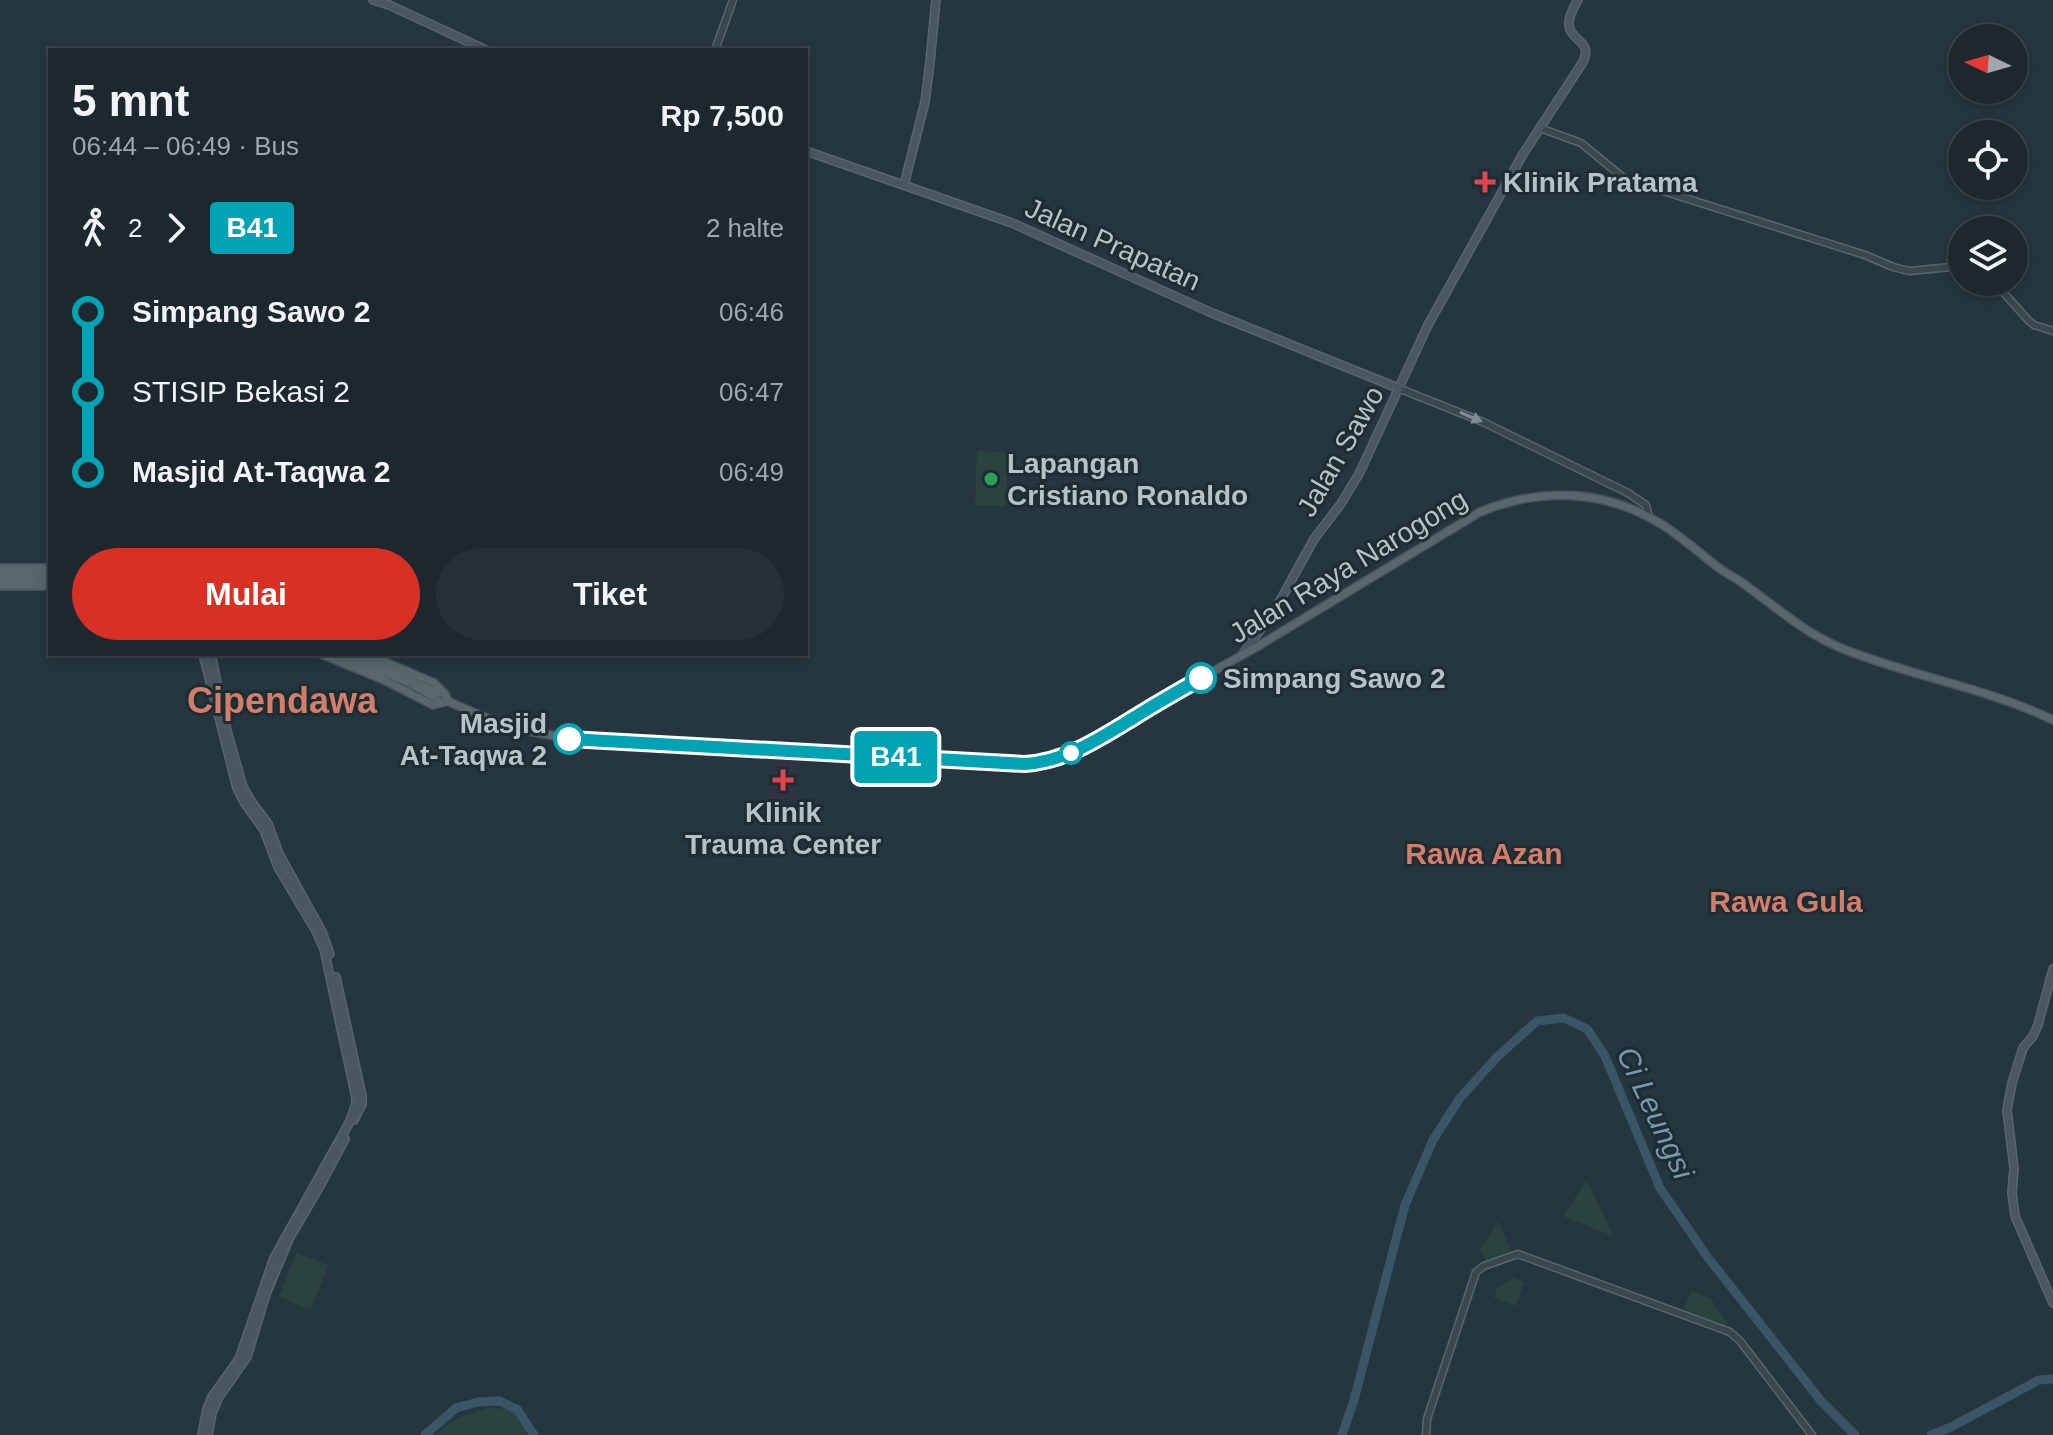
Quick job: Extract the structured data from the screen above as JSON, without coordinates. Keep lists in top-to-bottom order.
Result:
{
  "streets": {
    "main road": ["Jalan Prapatan", "Jalan Sawo", "Jalan Raya Narogong"]
  },
  "crossings": [
    ["Jalan Prapatan", "Jalan Sawo"],
    ["Jalan Sawo", "Jalan Raya Narogong"]
  ],
  "one_way": ["Jalan Sawo"],
  "districts": ["Cipendawa", "Rawa Azan", "Rawa Gula"],
  "water": ["Ci Leungsi"],
  "places": {
    "health": ["Klinik Pratama", "Klinik Trauma Center"],
    "other": ["Lapangan Cristiano Ronaldo", "Simpang Sawo 2", "Masjid At-Taqwa 2"]
  },
  "lines": ["bus line B41"],
  "north": "left",
  "page": {
    "on_map": "B41",
    "heading": ["5 mnt", "06:44 – 06:49 · Bus", "Rp 7,500"],
    "legs": ["2", "B41", "2 halte"],
    "list": [
      {
        "name": "Simpang Sawo 2",
        "value": "06:46"
      },
      {
        "name": "STISIP Bekasi 2",
        "value": "06:47"
      },
      {
        "name": "Masjid At-Taqwa 2",
        "value": "06:49"
      }
    ],
    "buttons": ["Mulai", "Tiket"]
  }
}
